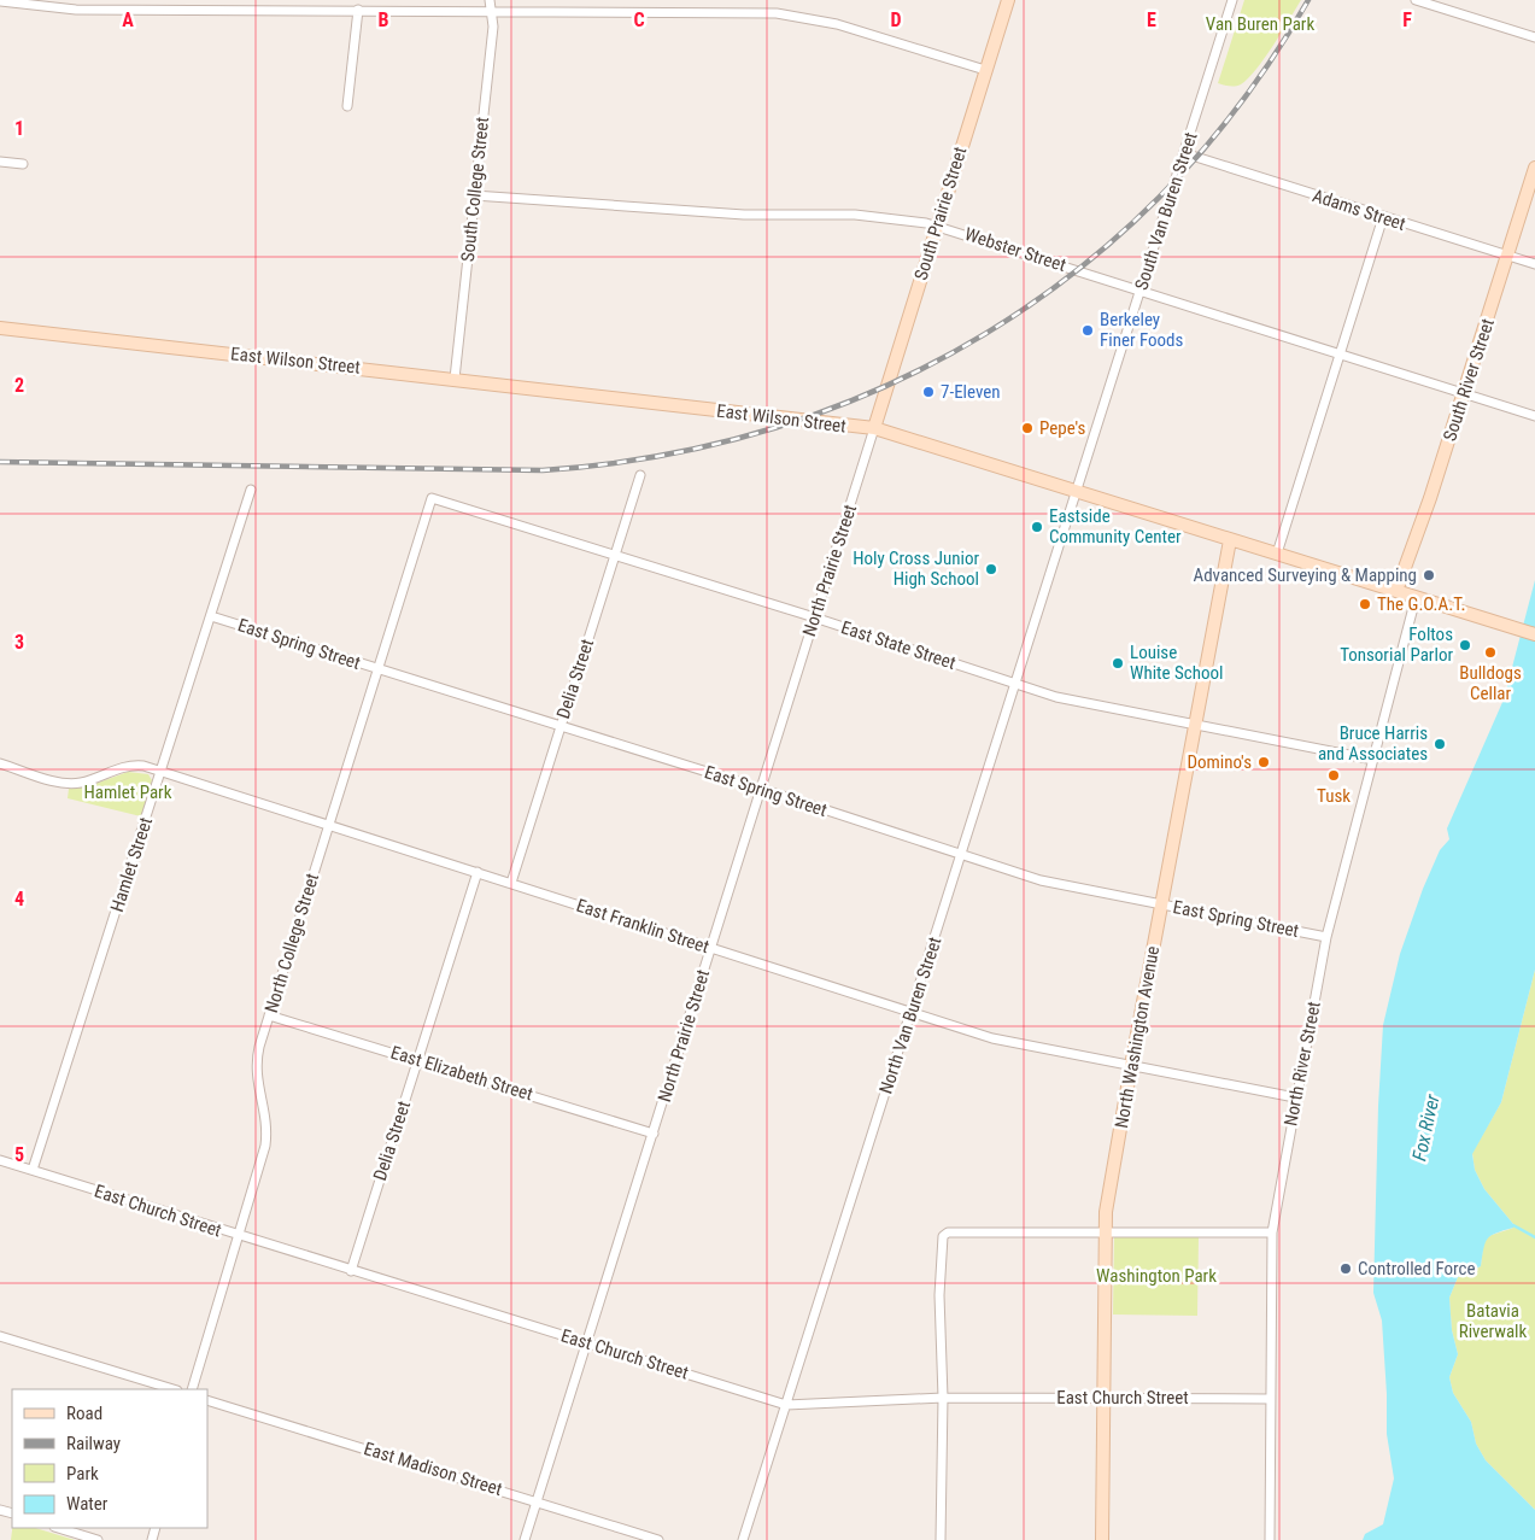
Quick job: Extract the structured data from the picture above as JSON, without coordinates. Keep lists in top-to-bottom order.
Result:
{
  "streets": {
    "main road": [
      "South Prairie Street",
      "East Wilson Street",
      "South River Street",
      "North Washington Avenue"
    ],
    "street": [
      "South College Street",
      "Adams Street",
      "South Van Buren Street",
      "Webster Street",
      "North Prairie Street",
      "East Spring Street",
      "East State Street",
      "Delia Street",
      "Hamlet Street",
      "East Franklin Street",
      "North College Street",
      "North Van Buren Street",
      "North River Street",
      "East Elizabeth Street",
      "East Church Street",
      "East Madison Street"
    ]
  },
  "crossings": [
    ["South College Street", "Webster Street"],
    ["South College Street", "East Wilson Street"],
    ["Adams Street", "South Van Buren Street"],
    ["Adams Street", "South River Street"],
    ["South Van Buren Street", "Webster Street"],
    ["South Van Buren Street", "East Wilson Street"],
    ["South Van Buren Street", "North Van Buren Street"],
    ["South Prairie Street", "Webster Street"],
    ["South Prairie Street", "East Wilson Street"],
    ["South Prairie Street", "North Prairie Street"],
    ["Webster Street", "South River Street"],
    ["East Wilson Street", "South River Street"],
    ["East Wilson Street", "North Prairie Street"],
    ["East Wilson Street", "North Van Buren Street"],
    ["East Wilson Street", "North Washington Avenue"],
    ["East Wilson Street", "North River Street"],
    ["North Prairie Street", "East Spring Street"],
    ["North Prairie Street", "East State Street"],
    ["North Prairie Street", "East Franklin Street"],
    ["North Prairie Street", "East Elizabeth Street"],
    ["North Prairie Street", "East Church Street"],
    ["North Prairie Street", "East Madison Street"],
    ["East Spring Street", "Delia Street"],
    ["East Spring Street", "Hamlet Street"],
    ["East Spring Street", "North College Street"],
    ["East Spring Street", "North Van Buren Street"],
    ["East Spring Street", "North Washington Avenue"],
    ["East Spring Street", "North River Street"],
    ["East State Street", "Delia Street"],
    ["East State Street", "North College Street"],
    ["East State Street", "North Van Buren Street"],
    ["East State Street", "North Washington Avenue"],
    ["East State Street", "North River Street"],
    ["Delia Street", "East Franklin Street"],
    ["Delia Street", "East Elizabeth Street"],
    ["Delia Street", "East Church Street"],
    ["Hamlet Street", "East Franklin Street"],
    ["Hamlet Street", "East Church Street"],
    ["East Franklin Street", "North College Street"],
    ["East Franklin Street", "North Van Buren Street"],
    ["East Franklin Street", "North Washington Avenue"],
    ["East Franklin Street", "North River Street"],
    ["North College Street", "East Elizabeth Street"],
    ["North College Street", "East Church Street"],
    ["North Van Buren Street", "East Church Street"],
    ["North Washington Avenue", "East Church Street"],
    ["North River Street", "East Church Street"]
  ],
  "water": ["Fox River"],
  "parks": [
    "Van Buren Park",
    "Hamlet Park",
    "Washington Park",
    "Batavia Riverwalk"
  ],
  "places": [
    "Berkeley Finer Foods",
    "7-Eleven",
    "Pepe's",
    "Eastside Community Center",
    "Holy Cross Junior High School",
    "Advanced Surveying & Mapping",
    "The G.O.A.T.",
    "Foltos Tonsorial Parlor",
    "Bulldogs Cellar",
    "Louise White School",
    "Bruce Harris and Associates",
    "Domino's",
    "Tusk",
    "Controlled Force"
  ],
  "legend": [
    "Road",
    "Railway",
    "Park",
    "Water"
  ],
  "grid": {
    "columns": [
      "A",
      "B",
      "C",
      "D",
      "E",
      "F"
    ],
    "rows": [
      "1",
      "2",
      "3",
      "4",
      "5"
    ]
  }
}
